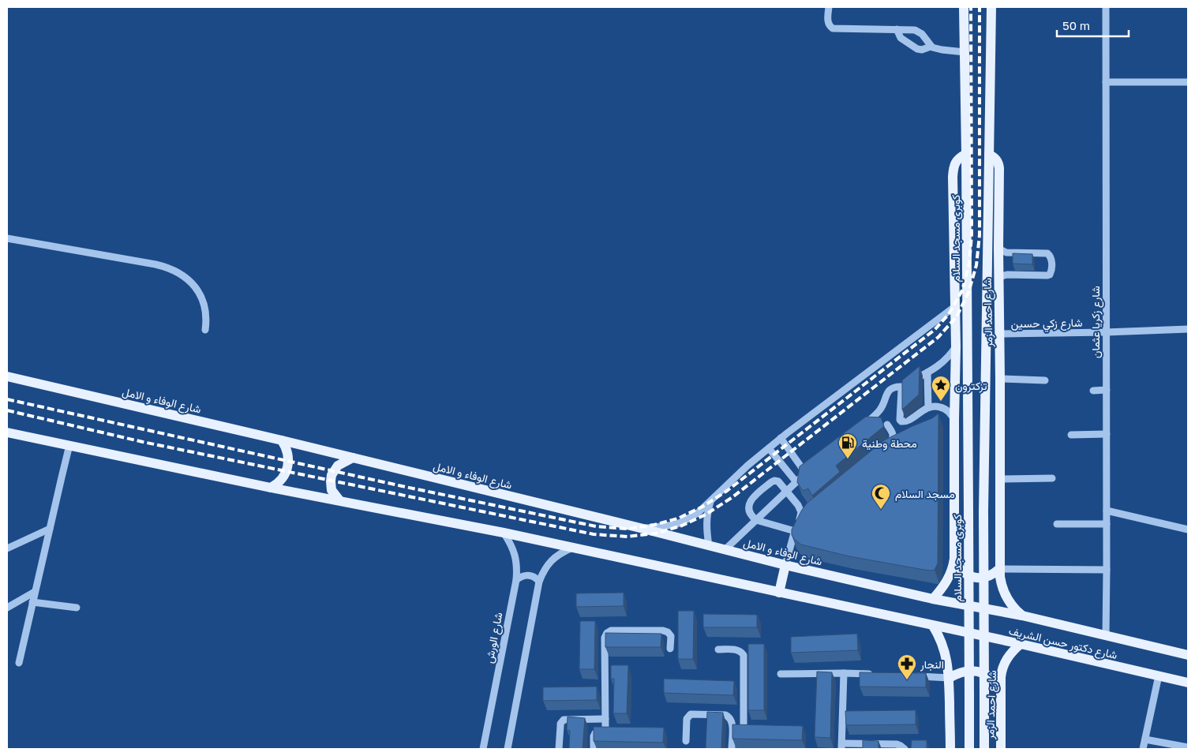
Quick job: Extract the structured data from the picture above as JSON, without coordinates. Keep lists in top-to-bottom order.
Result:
{
  "streets": {
    "main road": [
      "كوبرى مسجد السلام",
      "شارع احمد الزمر",
      "شارع الوفاء و الامل",
      "شارع دكتور حسن الشريف"
    ],
    "street": ["شارع زكريا عثمان", "شارع زكي حسين", "شارع الورش"]
  },
  "crossings": [
    ["شارع احمد الزمر", "شارع زكي حسين"],
    ["شارع احمد الزمر", "شارع دكتور حسن الشريف"],
    ["شارع زكريا عثمان", "شارع زكي حسين"],
    ["شارع زكريا عثمان", "شارع دكتور حسن الشريف"],
    ["شارع الوفاء و الامل", "شارع دكتور حسن الشريف"]
  ],
  "places": {
    "place": ["تركترون"],
    "fuel station": ["محطة وطنية"],
    "mosque": ["مسجد السلام"],
    "pharmacy": ["النجار"]
  },
  "scale_bar": "50 m"
}
